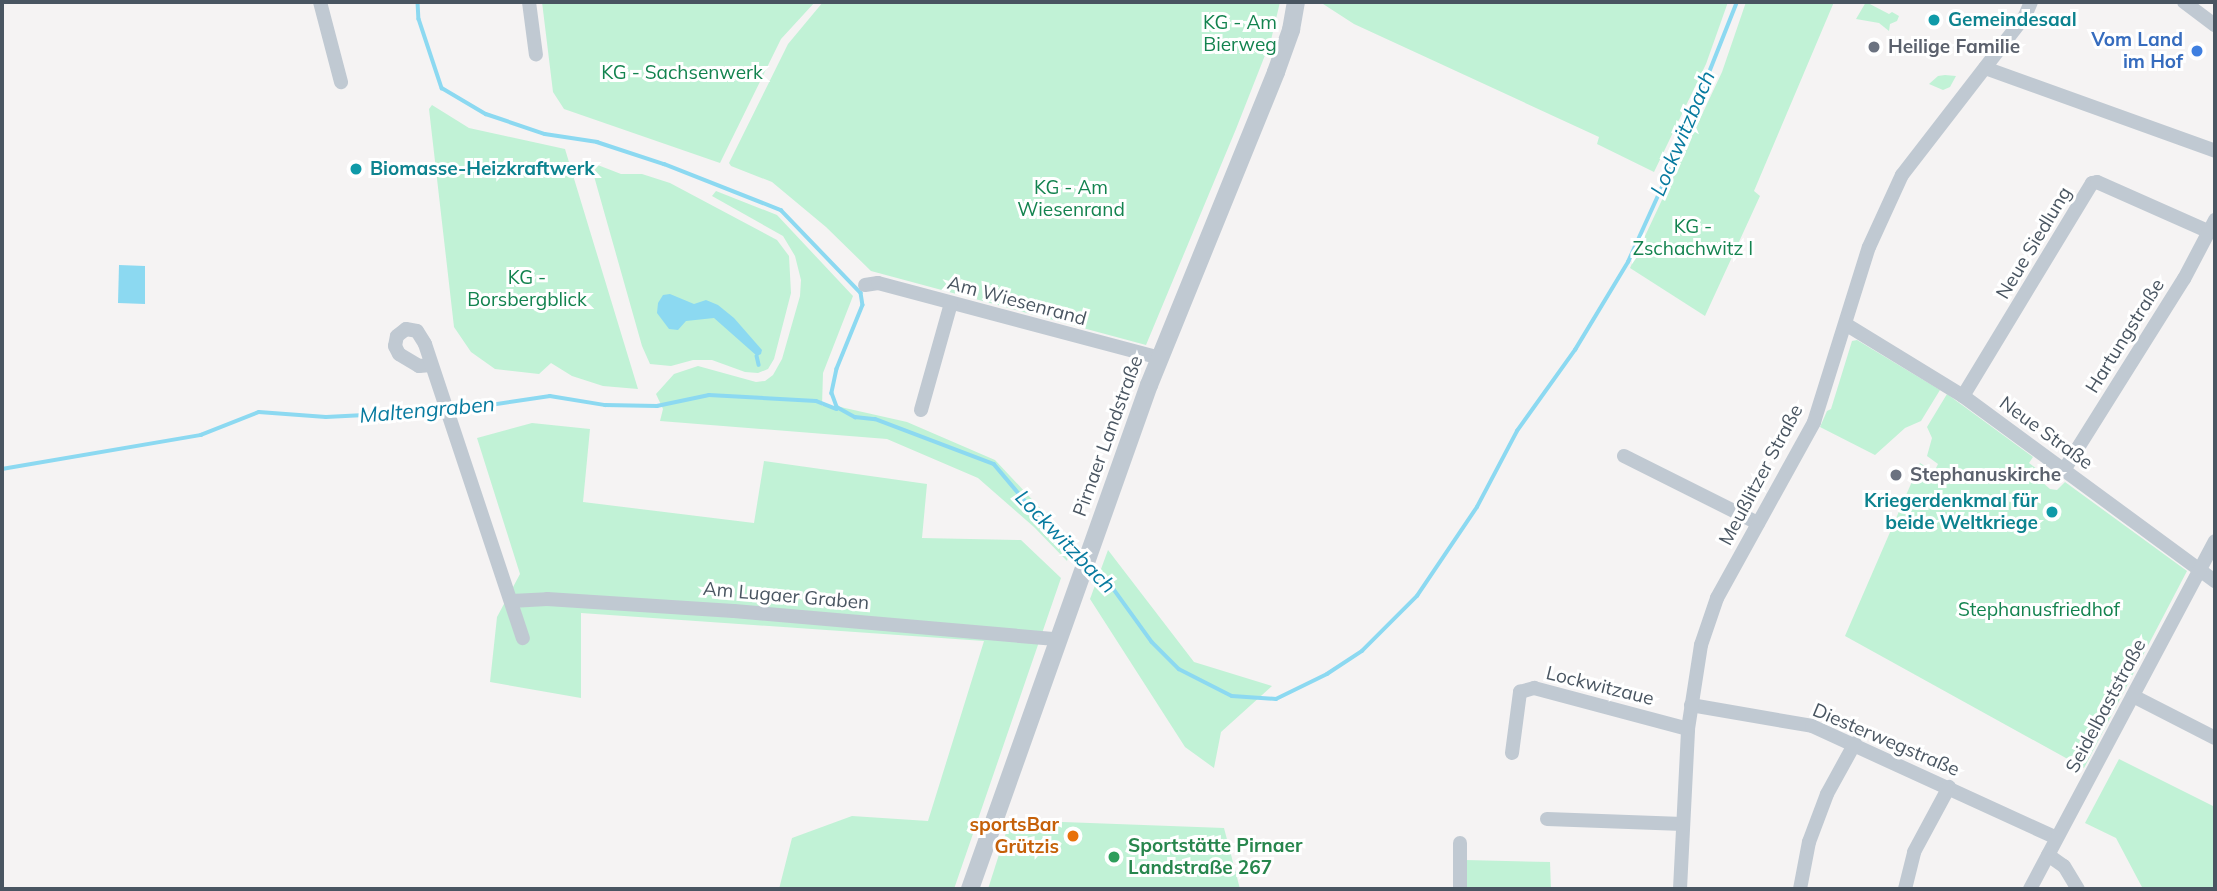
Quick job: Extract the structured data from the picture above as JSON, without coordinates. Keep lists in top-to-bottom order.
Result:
{
  "streets": {
    "street": [
      "Neue Siedlung",
      "Am Wiesenrand",
      "Hartungstraße",
      "Neue Straße",
      "Pirnaer Landstraße",
      "Meußlitzer Straße",
      "Am Lugaer Graben",
      "Lockwitzaue",
      "Seidelbaststraße",
      "Diesterwegstraße"
    ]
  },
  "crossings": [
    ["Neue Siedlung", "Hartungstraße"],
    ["Neue Siedlung", "Neue Straße"],
    ["Am Wiesenrand", "Pirnaer Landstraße"],
    ["Hartungstraße", "Neue Straße"],
    ["Neue Straße", "Meußlitzer Straße"],
    ["Neue Straße", "Seidelbaststraße"],
    ["Pirnaer Landstraße", "Am Lugaer Graben"],
    ["Meußlitzer Straße", "Lockwitzaue"],
    ["Meußlitzer Straße", "Diesterwegstraße"],
    ["Seidelbaststraße", "Diesterwegstraße"]
  ],
  "water": ["Lockwitzbach", "Maltengraben"],
  "parks": [
    "KG - Am Bierweg",
    "KG - Sachsenwerk",
    "KG - Am Wiesenrand",
    "KG - Zschachwitz I",
    "KG - Borsbergblick",
    "Stephanusfriedhof"
  ],
  "places": [
    "Gemeindesaal",
    "Heilige Familie",
    "Vom Land im Hof",
    "Biomasse-Heizkraftwerk",
    "Stephanuskirche",
    "Kriegerdenkmal für beide Weltkriege",
    "sportsBar Grützis",
    "Sportstätte Pirnaer Landstraße 267"
  ]
}
